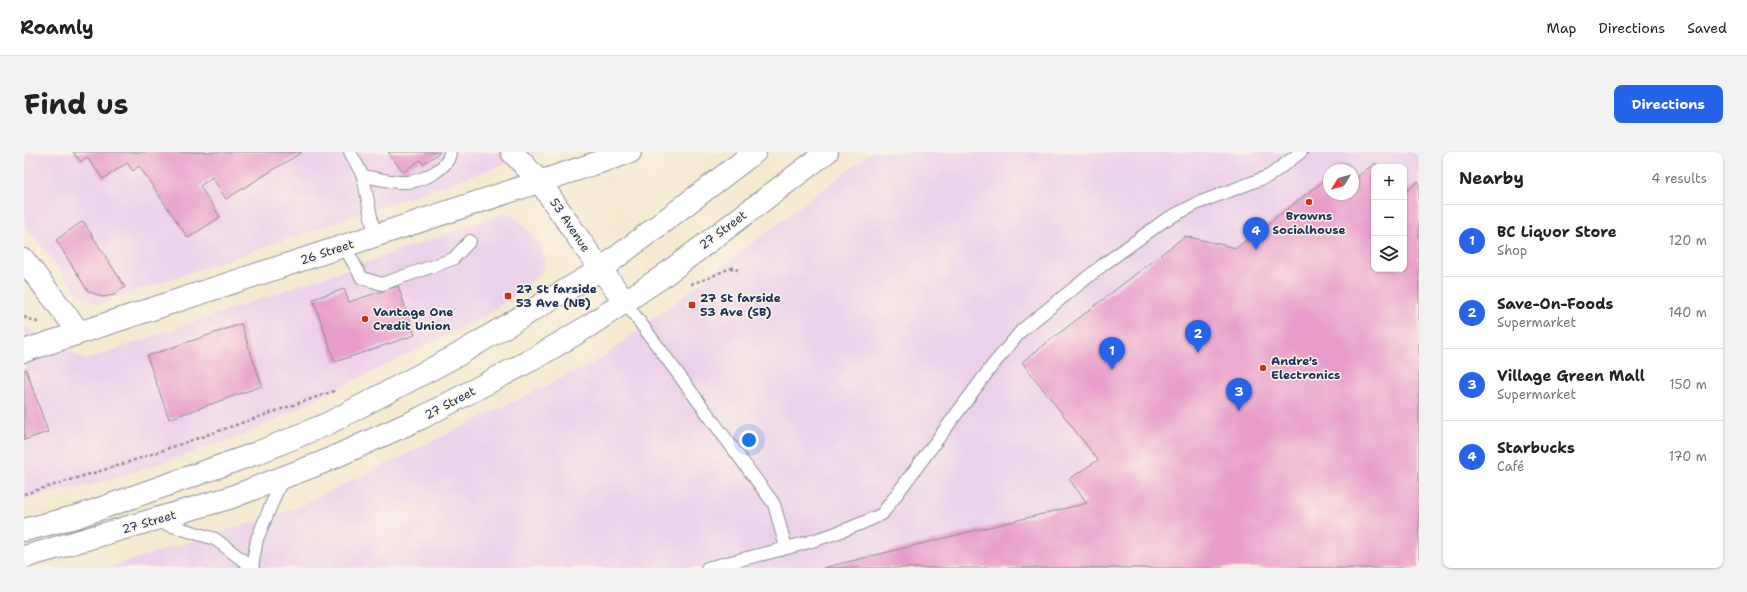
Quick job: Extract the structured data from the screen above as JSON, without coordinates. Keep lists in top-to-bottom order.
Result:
{
  "streets": {
    "main road": ["53 Avenue", "27 Street", "26 Street"]
  },
  "crossings": [
    ["53 Avenue", "27 Street"],
    ["53 Avenue", "26 Street"]
  ],
  "places": {
    "other": ["Browns Socialhouse", "Vantage One Credit Union", "Andre's Electronics"],
    "transit": ["27 St farside 53 Ave (NB)", "27 St farside 53 Ave (SB)"]
  },
  "north": "bottom left",
  "page": {
    "header": "Roamly",
    "nav": ["Map", "Directions", "Saved"],
    "title": "Find us",
    "buttons": "Directions",
    "heading": ["Nearby", "4 results"],
    "map_buttons": ["+", "−"],
    "list": [
      {
        "mark": "1",
        "name": "BC Liquor Store",
        "note": "Shop",
        "value": "120 m"
      },
      {
        "mark": "2",
        "name": "Save-On-Foods",
        "note": "Supermarket",
        "value": "140 m"
      },
      {
        "mark": "3",
        "name": "Village Green Mall",
        "note": "Supermarket",
        "value": "150 m"
      },
      {
        "mark": "4",
        "name": "Starbucks",
        "note": "Café",
        "value": "170 m"
      }
    ],
    "pins": [
      "4",
      "2",
      "1",
      "3"
    ]
  }
}
